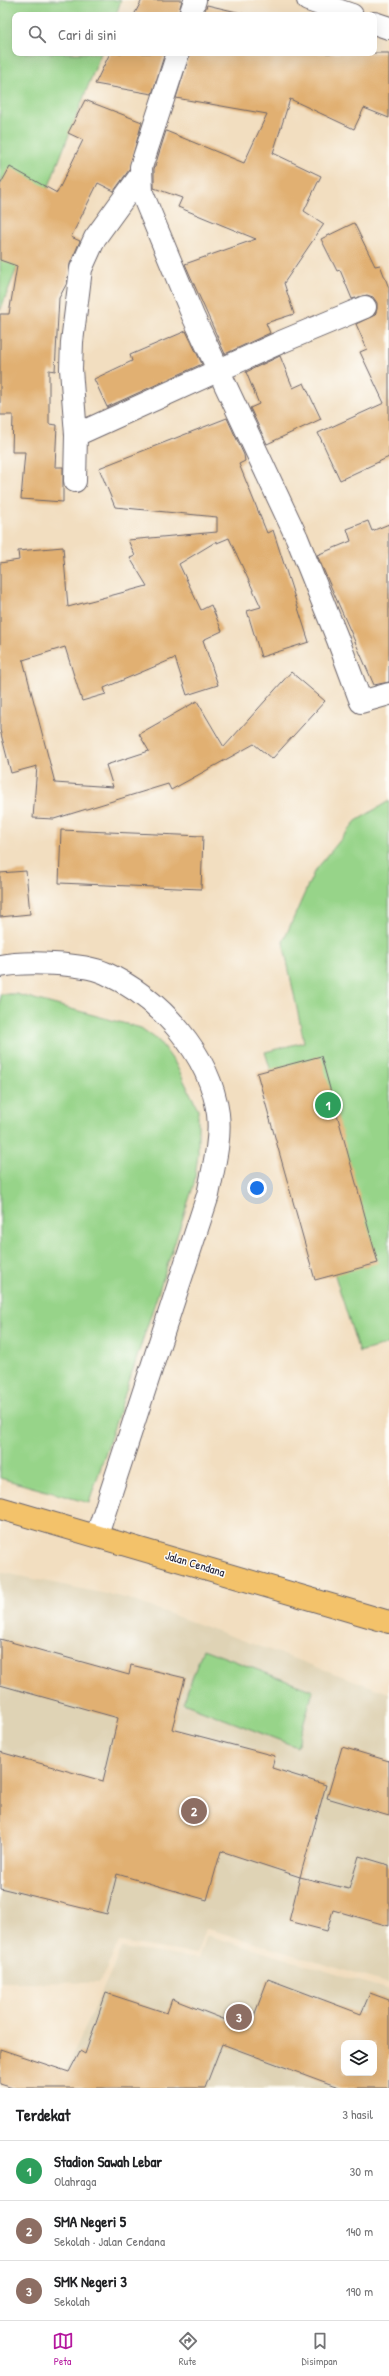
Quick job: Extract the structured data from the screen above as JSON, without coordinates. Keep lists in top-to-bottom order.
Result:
{
  "streets": {
    "main road": ["Jalan Cendana"]
  },
  "page": {
    "search": "Cari di sini",
    "pins": ["1", "2", "3"],
    "heading": ["Terdekat", "3 hasil"],
    "list": [
      {
        "mark": "1",
        "name": "Stadion Sawah Lebar",
        "note": "Olahraga",
        "value": "30 m"
      },
      {
        "mark": "2",
        "name": "SMA Negeri 5",
        "note": "Sekolah · Jalan Cendana",
        "value": "140 m"
      },
      {
        "mark": "3",
        "name": "SMK Negeri 3",
        "note": "Sekolah",
        "value": "190 m"
      }
    ],
    "nav": ["Peta", "Rute", "Disimpan"]
  }
}
